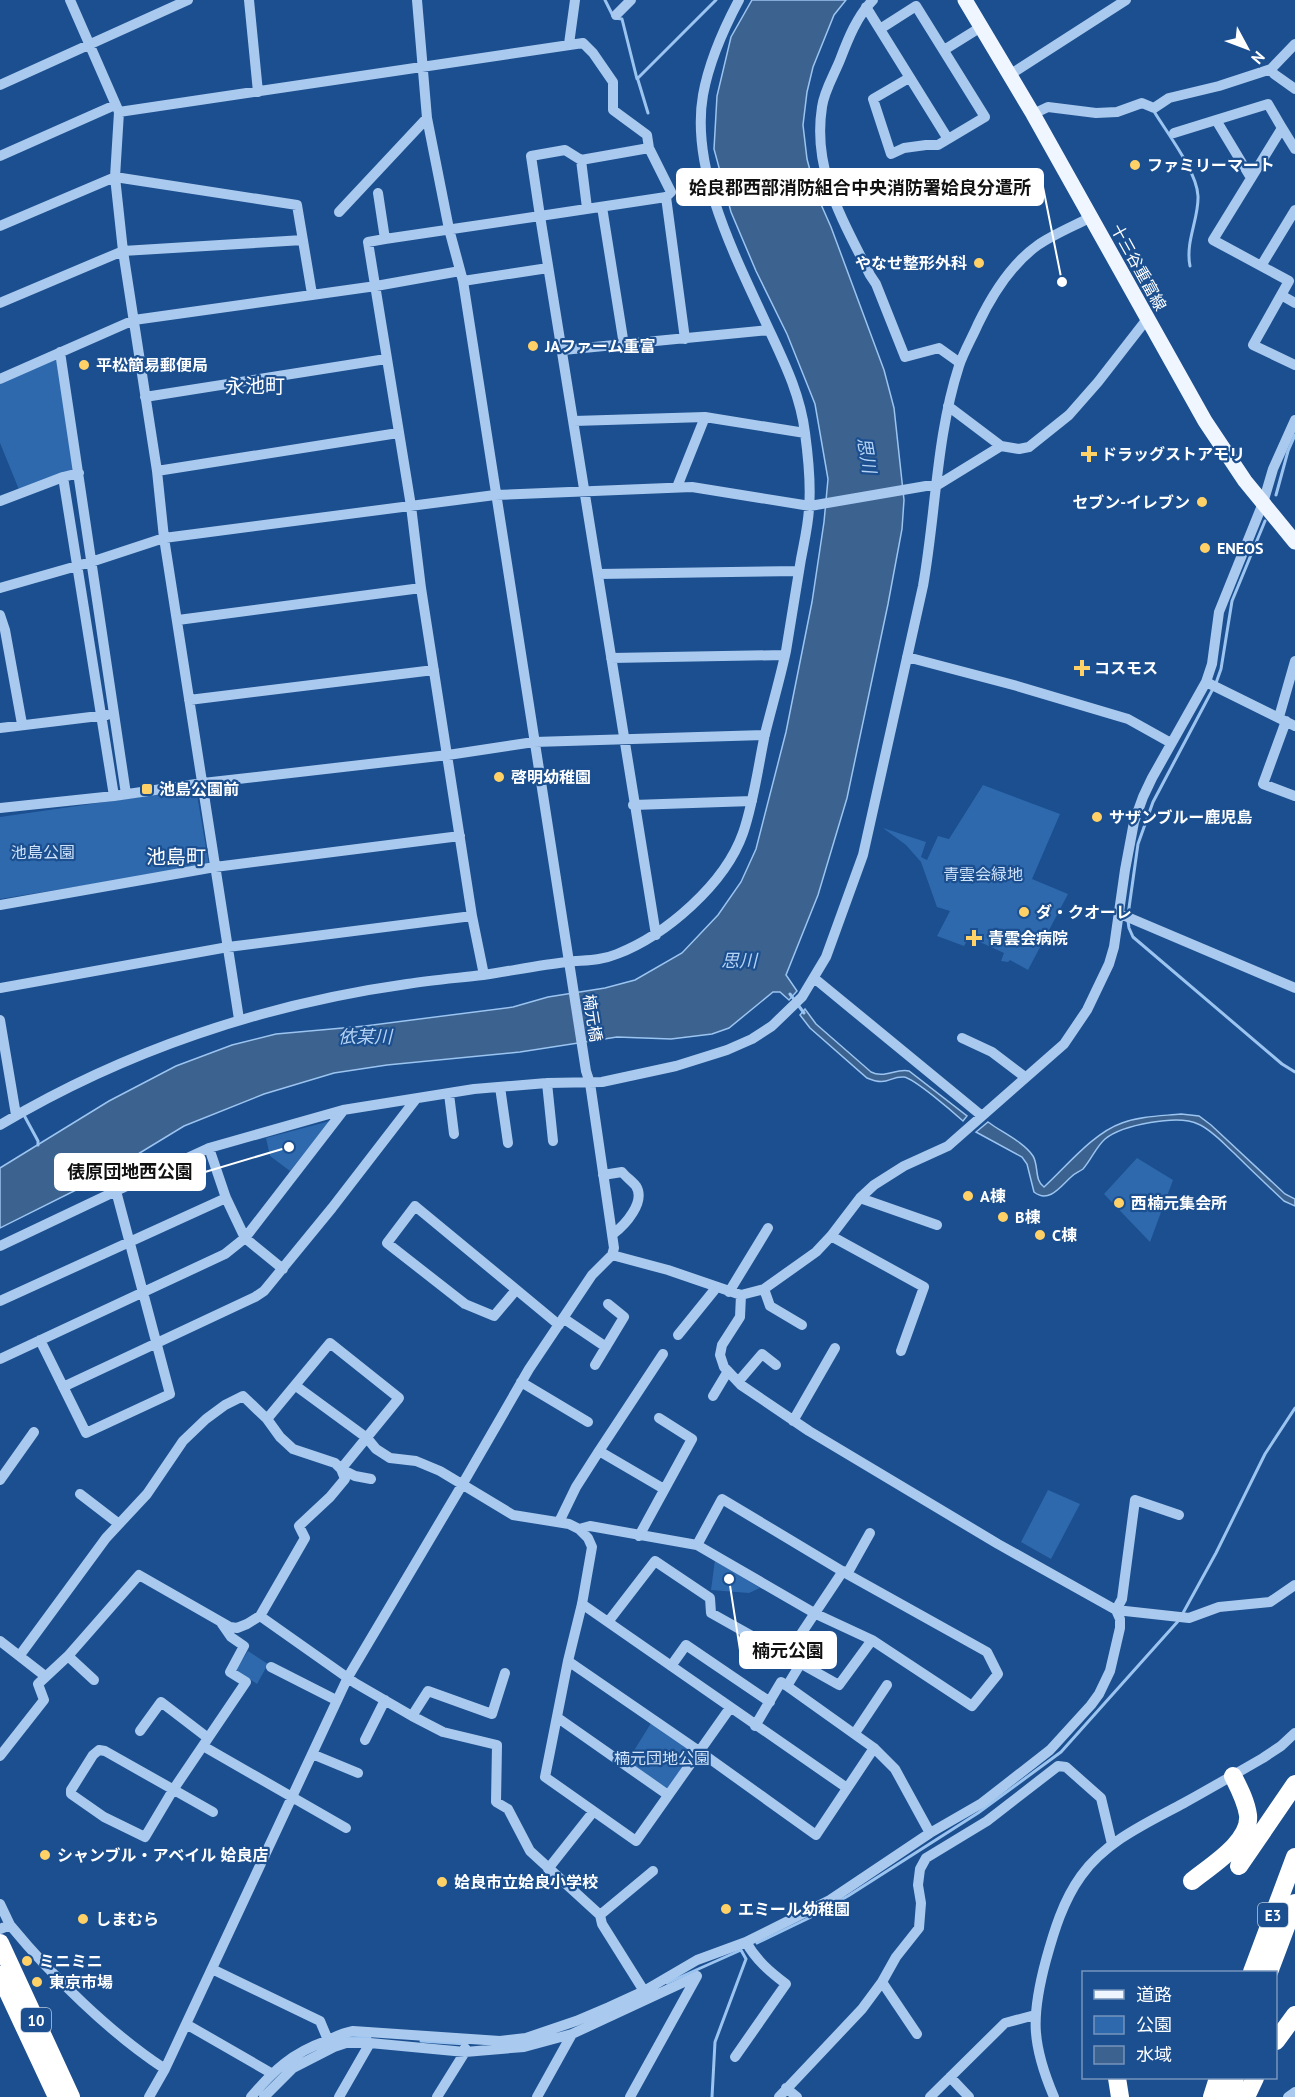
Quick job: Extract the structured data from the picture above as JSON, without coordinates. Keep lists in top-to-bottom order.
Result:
{
  "streets": {
    "highway": ["E3", "10"],
    "main road": ["十三谷重富線"],
    "street": ["楠元橋"]
  },
  "districts": ["永池町", "池島町"],
  "water": ["思川", "依某川"],
  "parks": ["池島公園", "青雲会緑地", "楠元団地公園"],
  "places": {
    "other": [
      "ファミリーマート",
      "やなせ整形外科",
      "姶良郡西部消防組合中央消防署姶良分遣所",
      "JAファーム重富",
      "平松簡易郵便局",
      "セブン-イレブン",
      "ENEOS",
      "啓明幼稚園",
      "サザンブルー鹿児島",
      "ダ・クオーレ",
      "俵原団地西公園",
      "A棟",
      "西楠元集会所",
      "B棟",
      "C棟",
      "楠元公園",
      "シャンブル・アベイル 姶良店",
      "姶良市立姶良小学校",
      "エミール幼稚園",
      "しまむら",
      "ミニミニ",
      "東京市場"
    ],
    "health": ["ドラッグストアモリ", "コスモス", "青雲会病院"],
    "transit": ["池島公園前"]
  },
  "legend": ["道路", "公園", "水域"],
  "north": "bottom right"
}
